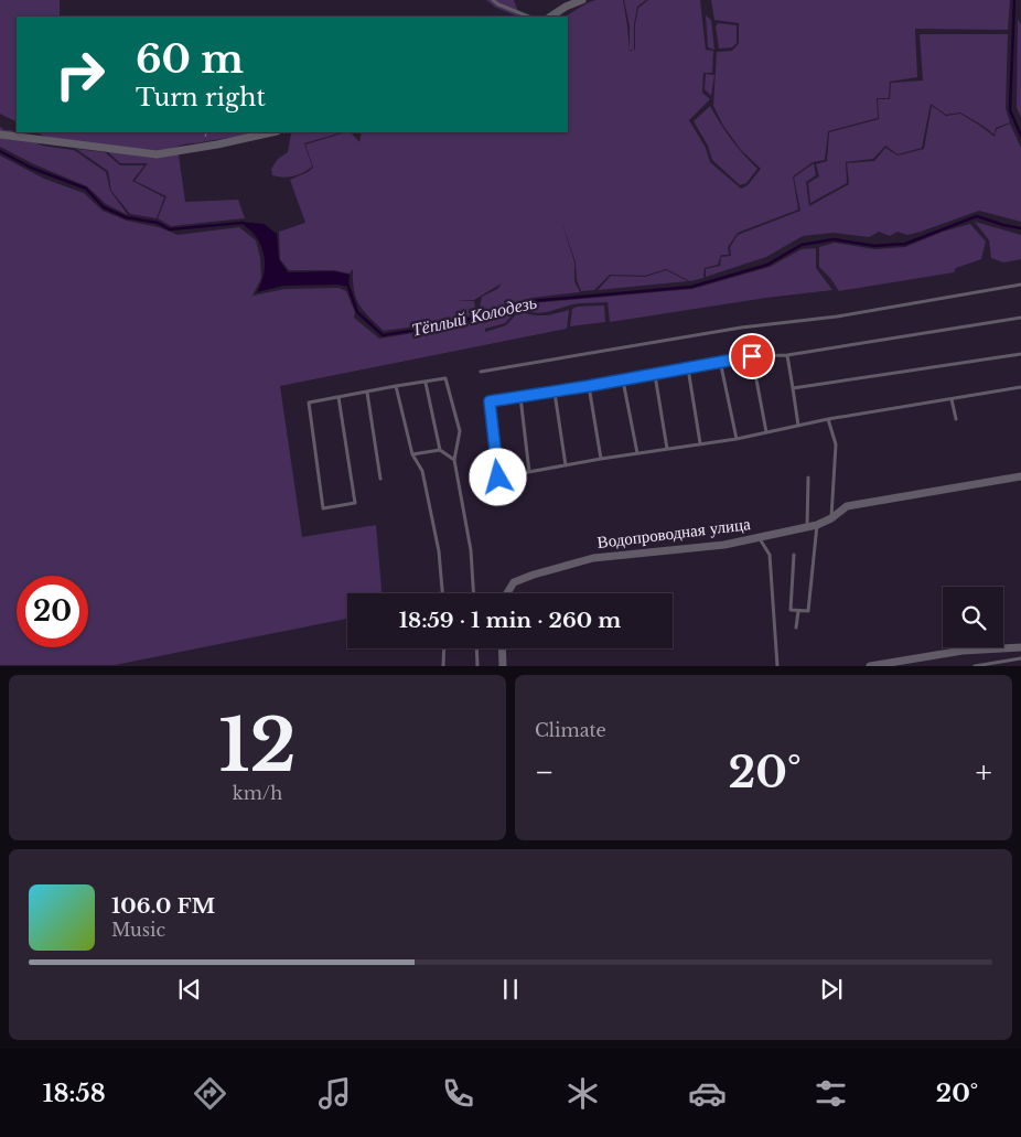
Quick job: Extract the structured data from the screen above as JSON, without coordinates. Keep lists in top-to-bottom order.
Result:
{
  "streets": {
    "street": ["Водопроводная улица"]
  },
  "water": ["Тёплый Колодезь"],
  "page": {
    "turn": ["60 m", "Turn right"],
    "limit": "20",
    "trip": "18:59 · 1 min · 260 m",
    "tile": [
      ["12", "km/h"],
      "Climate"
    ],
    "heat": ["−", "20°", "+"],
    "song": ["106.0 FM", "Music"],
    "tabs": ["18:58", "20°"]
  }
}
